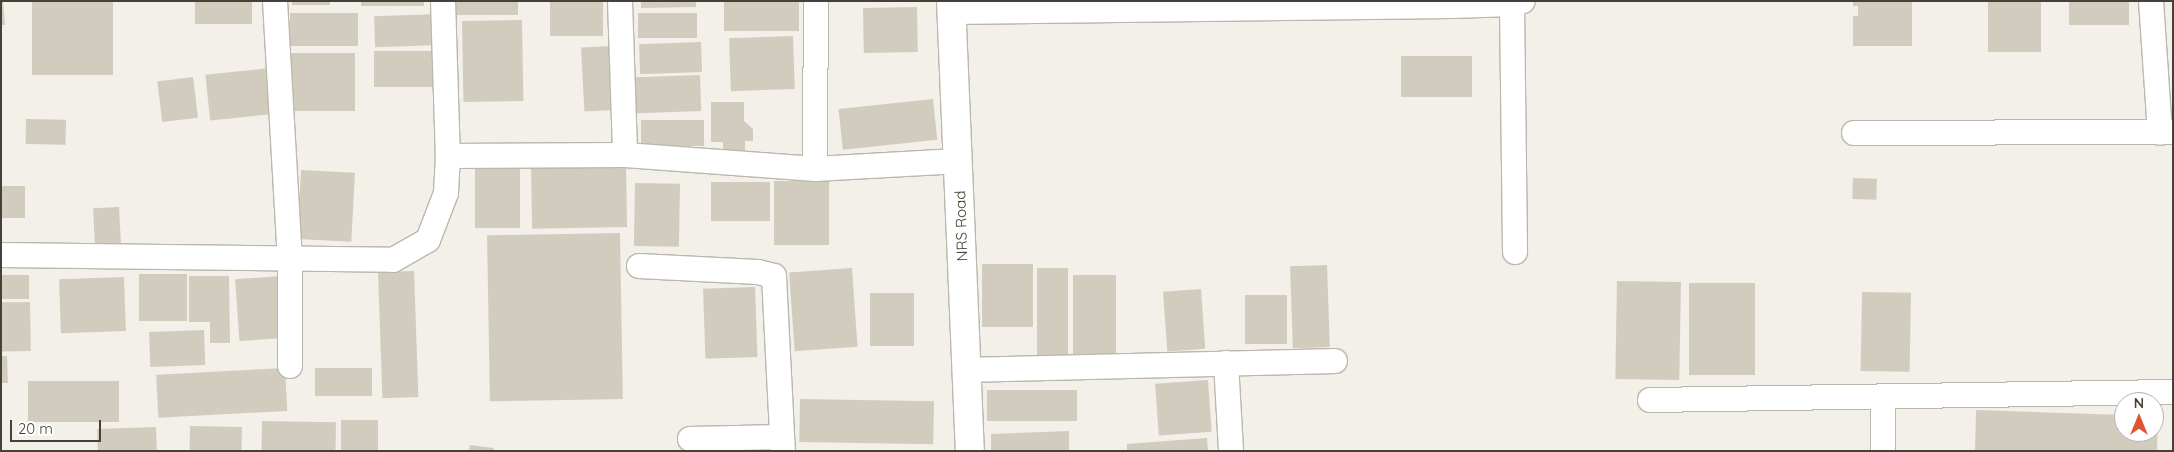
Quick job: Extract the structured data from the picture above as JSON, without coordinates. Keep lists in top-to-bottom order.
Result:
{
  "streets": {
    "street": ["NRS Road"]
  },
  "scale_bar": "20 m",
  "north": "top"
}
